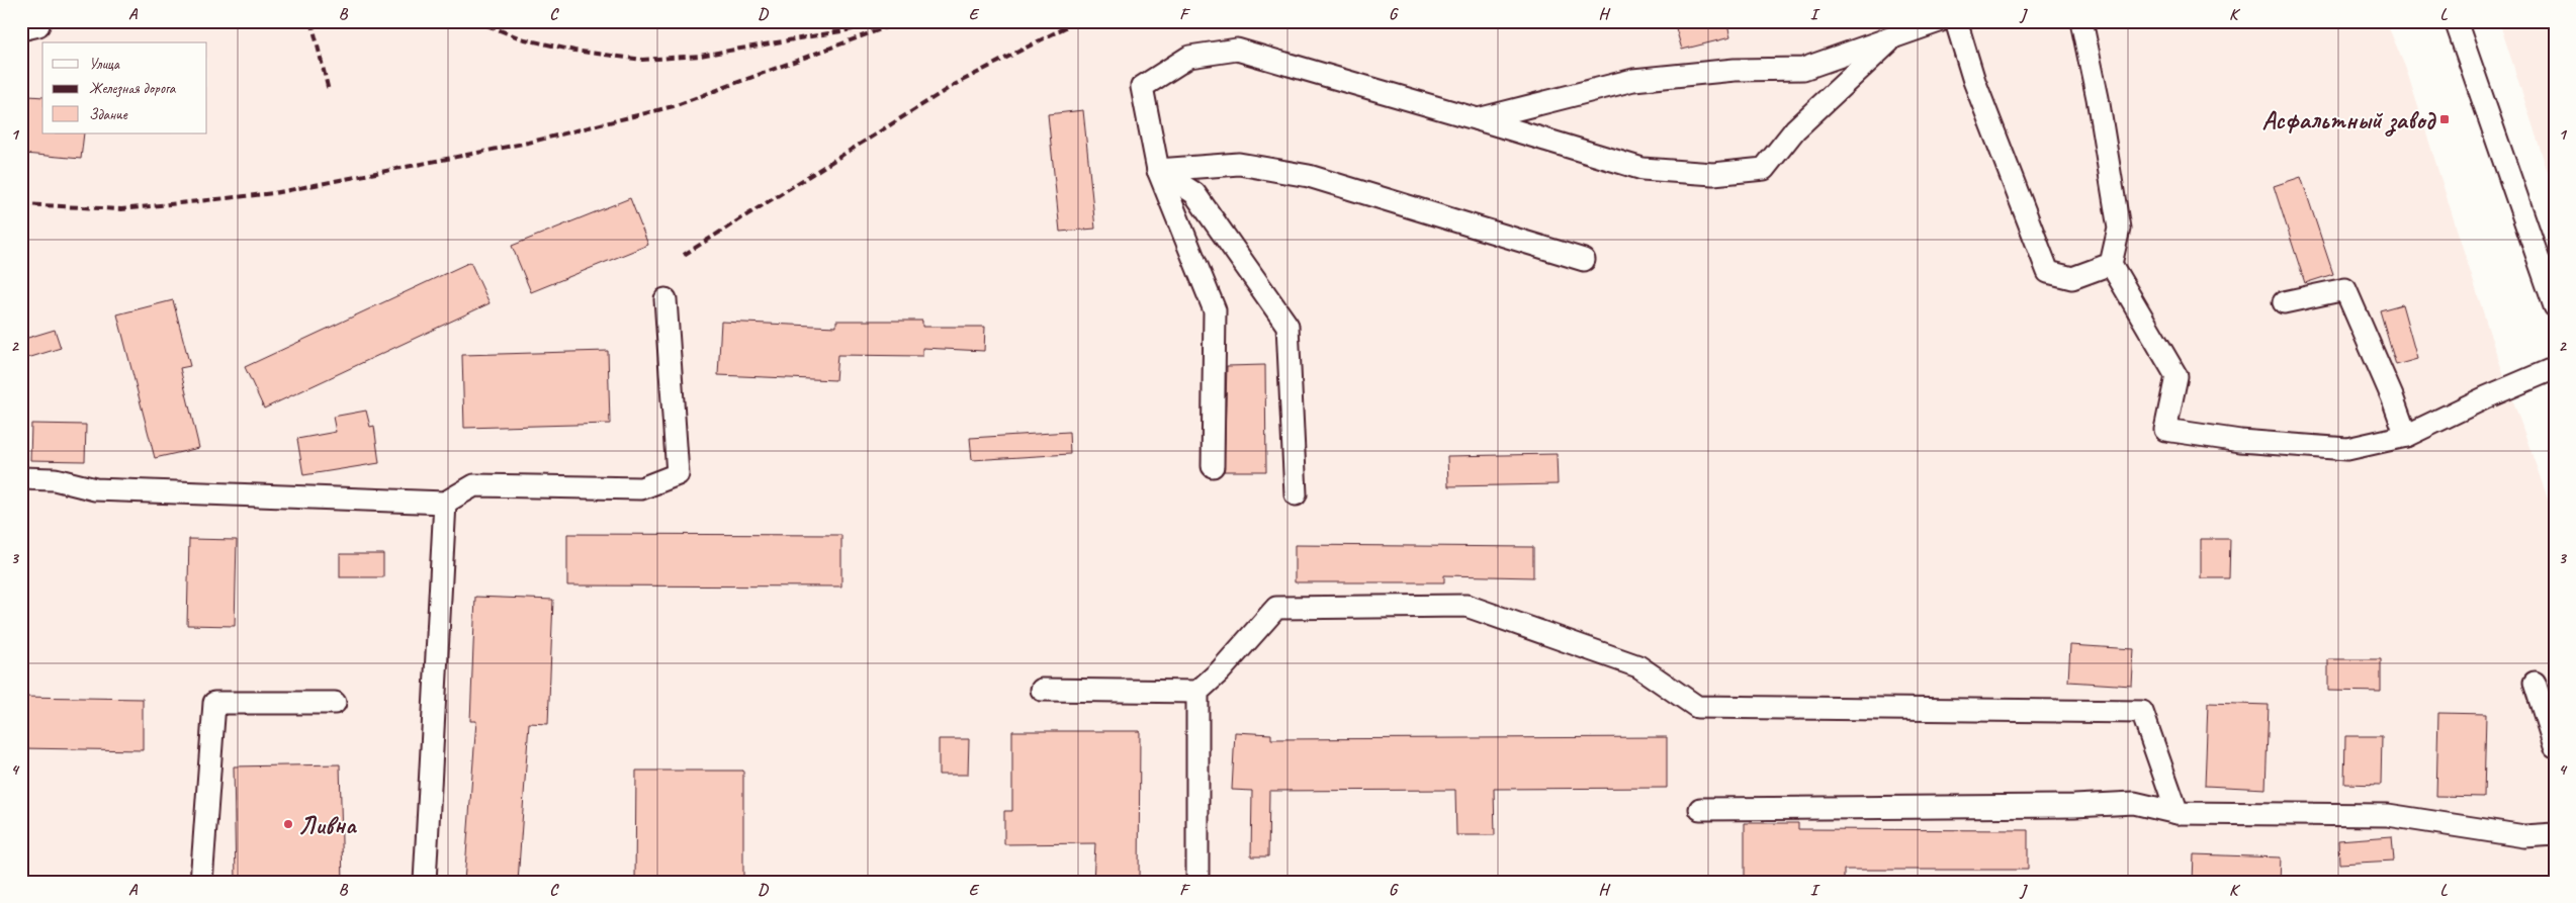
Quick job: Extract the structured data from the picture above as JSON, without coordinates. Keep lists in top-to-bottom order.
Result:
{
  "places": {
    "transit": ["Асфальтный завод"],
    "other": ["Ливна"]
  },
  "legend": ["Улица", "Железная дорога", "Здание"],
  "grid": {
    "columns": [
      "A",
      "B",
      "C",
      "D",
      "E",
      "F",
      "G",
      "H",
      "I",
      "J",
      "K",
      "L"
    ],
    "rows": [
      "1",
      "2",
      "3",
      "4"
    ]
  }
}
